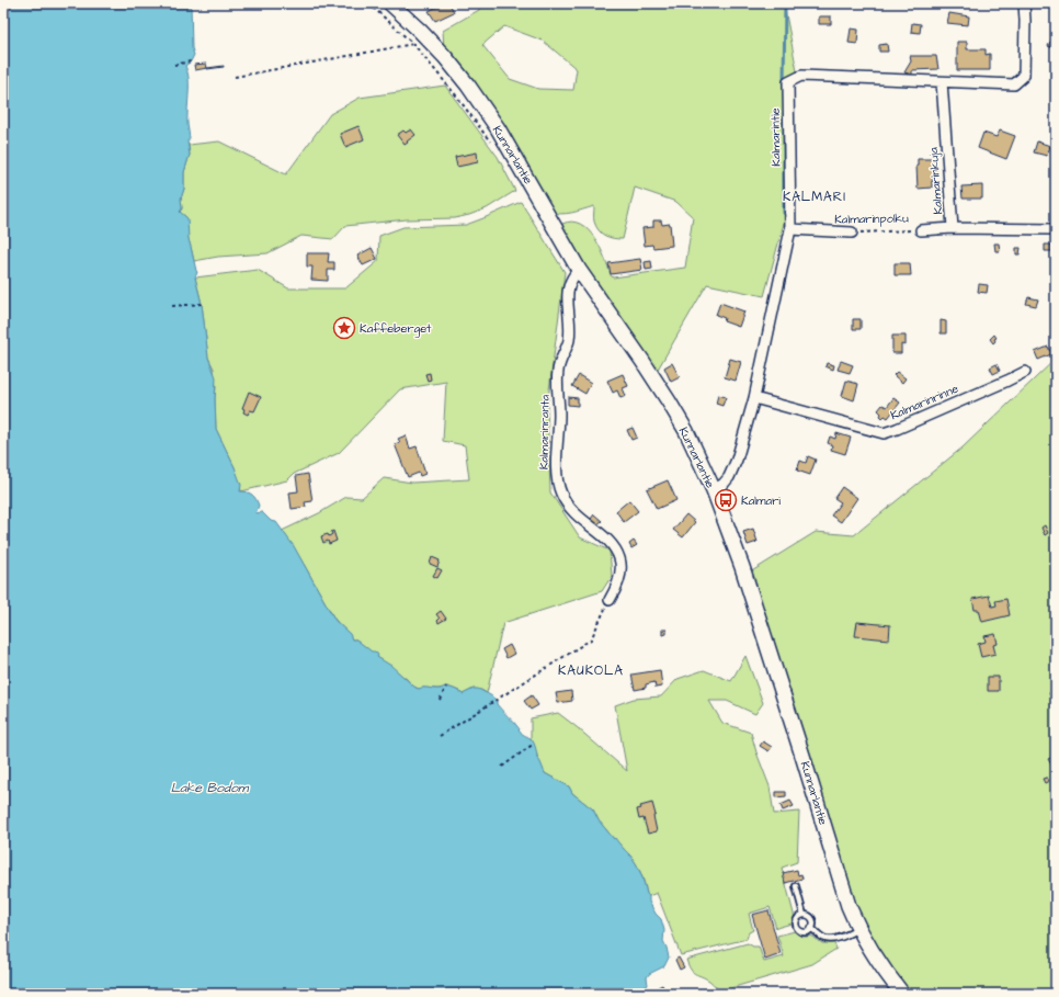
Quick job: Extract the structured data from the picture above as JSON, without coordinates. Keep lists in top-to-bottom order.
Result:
{
  "streets": {
    "main road": ["Kunnarlantie"],
    "street": [
      "Kalmarintie",
      "Kalmarinkuja",
      "Kalmarinpolku",
      "Kalmarinrinne",
      "Kalmarinranta"
    ]
  },
  "crossings": [
    ["Kalmarintie", "Kunnarlantie"],
    ["Kalmarintie", "Kalmarinkuja"],
    ["Kalmarintie", "Kalmarinpolku"],
    ["Kalmarintie", "Kalmarinrinne"],
    ["Kunnarlantie", "Kalmarinranta"],
    ["Kalmarinkuja", "Kalmarinpolku"]
  ],
  "districts": ["KALMARI", "KAUKOLA"],
  "water": ["Lake Bodom"],
  "places": {
    "place": ["Kaffeberget"],
    "bus stop": ["Kalmari"]
  }
}
